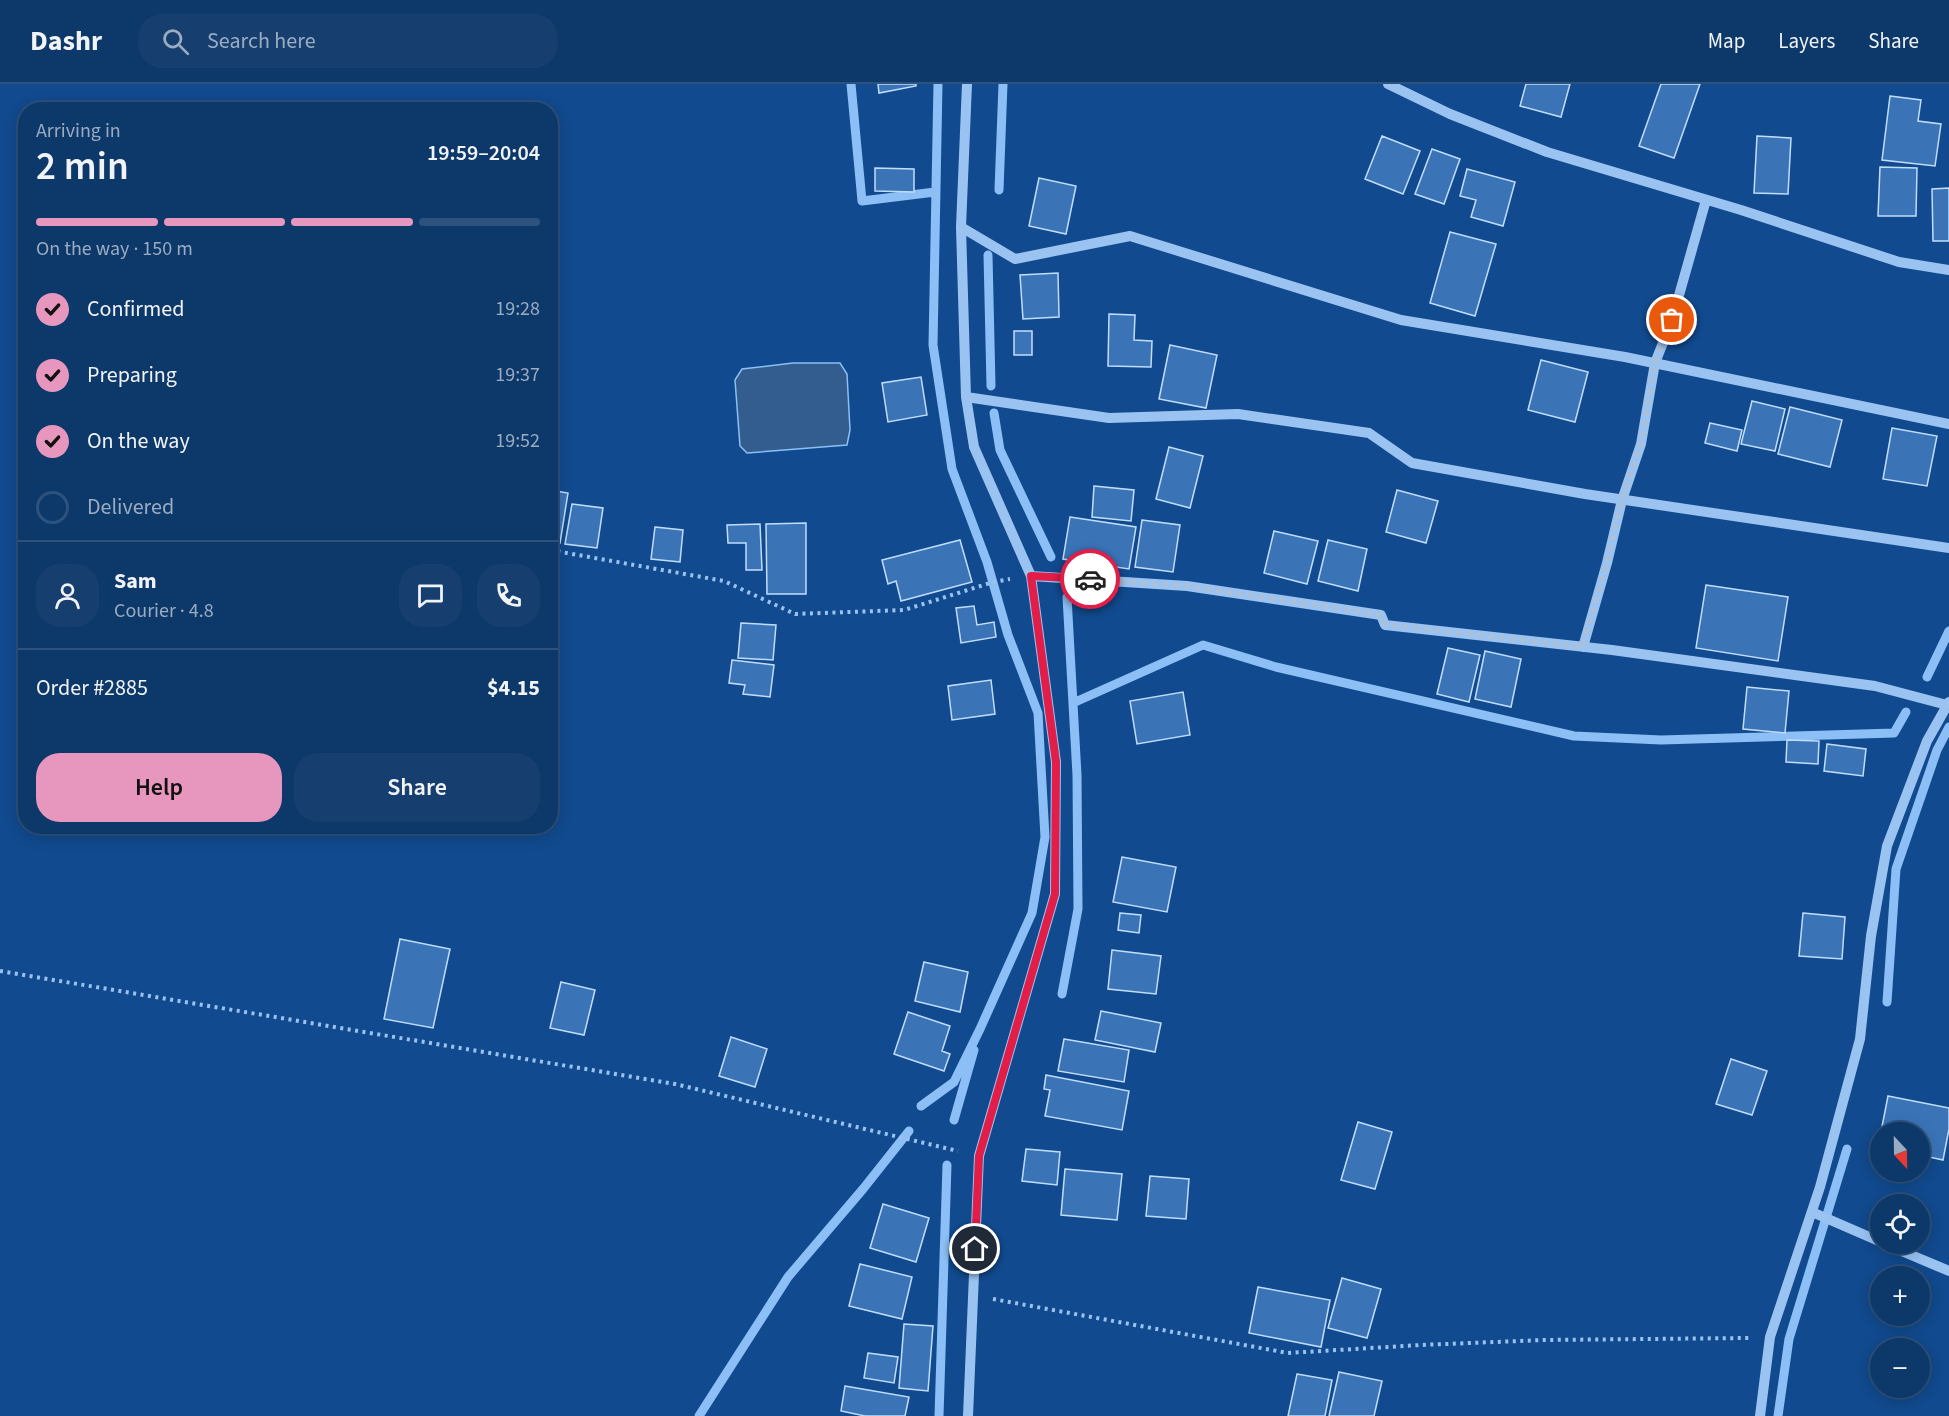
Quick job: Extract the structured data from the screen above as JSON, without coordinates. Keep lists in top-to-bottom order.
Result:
{
  "north": "bottom",
  "page": {
    "header": "Dashr",
    "search": "Search here",
    "nav": ["Map", "Layers", "Share"],
    "heading": ["2 min", "Arriving in", "19:59–20:04"],
    "panel": [
      "Sam",
      "Courier · 4.8",
      "Order #2885",
      "$4.15"
    ],
    "bar": "On the way · 150 m",
    "list": [
      ["Confirmed", "19:28"],
      ["Preparing", "19:37"],
      ["On the way", "19:52"],
      "Delivered"
    ],
    "buttons": ["Help", "Share"],
    "map_buttons": ["+", "−"]
  }
}
